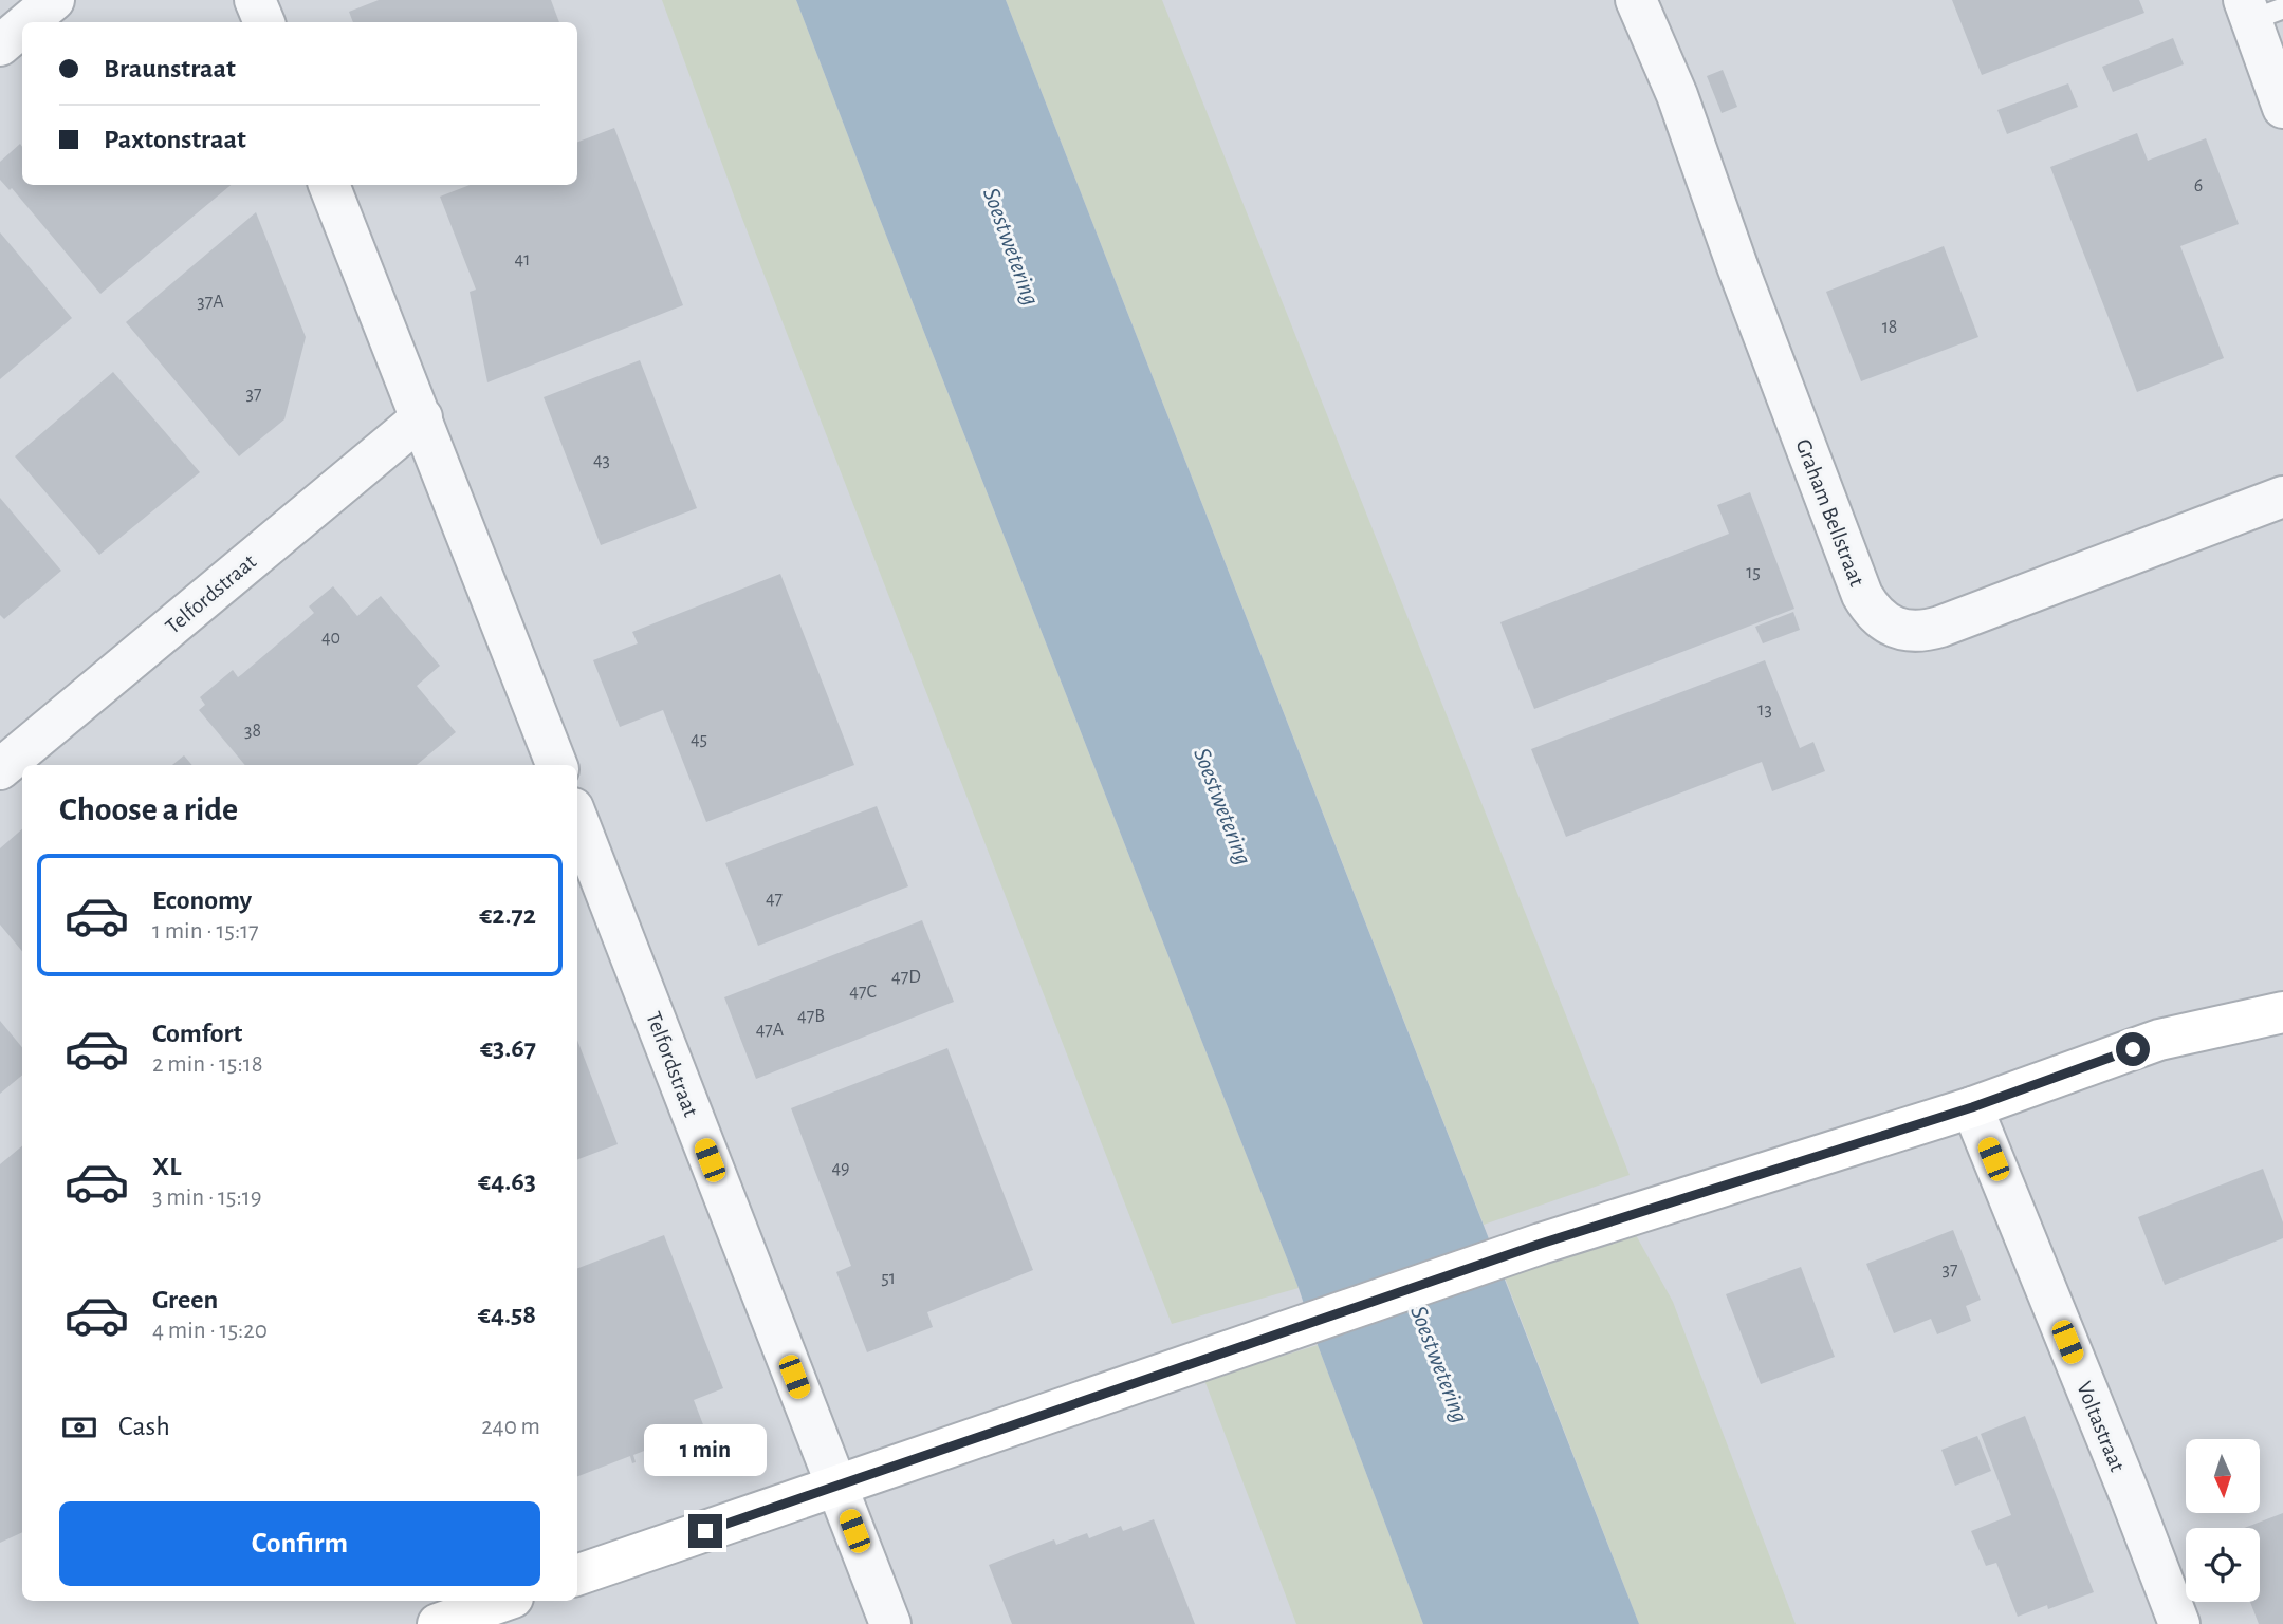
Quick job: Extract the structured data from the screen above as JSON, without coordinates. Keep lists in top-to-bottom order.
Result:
{
  "streets": {
    "street": ["Graham Bellstraat", "Telfordstraat", "Voltastraat"]
  },
  "water": ["Soestwetering"],
  "house_numbers": [
    "6",
    "41",
    "37A",
    "18",
    "37",
    "43",
    "15",
    "40",
    "13",
    "38",
    "45",
    "47",
    "47D",
    "47C",
    "47B",
    "47A",
    "49",
    "37",
    "51"
  ],
  "north": "bottom",
  "page": {
    "banner": ["Braunstraat", "Paxtonstraat"],
    "heading": "Choose a ride",
    "list": [
      {
        "name": "Economy",
        "note": "1 min · 15:17",
        "value": "€2.72"
      },
      {
        "name": "Comfort",
        "note": "2 min · 15:18",
        "value": "€3.67"
      },
      {
        "name": "XL",
        "note": "3 min · 15:19",
        "value": "€4.63"
      },
      {
        "name": "Green",
        "note": "4 min · 15:20",
        "value": "€4.58"
      }
    ],
    "pay": ["Cash", "240 m"],
    "bubble": "1 min",
    "buttons": "Confirm"
  }
}
